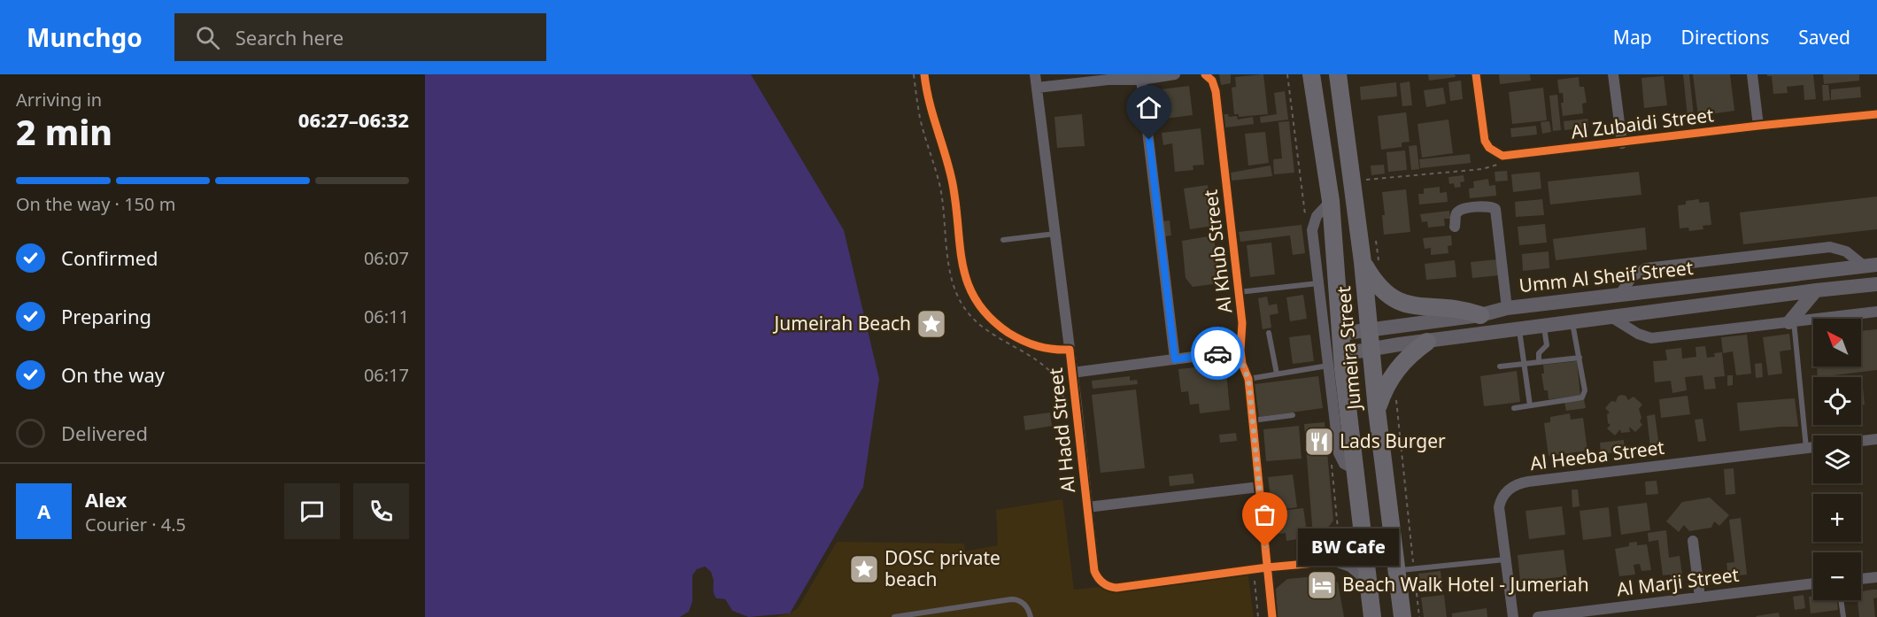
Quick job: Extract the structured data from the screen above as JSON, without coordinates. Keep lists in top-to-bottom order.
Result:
{
  "streets": {
    "main road": ["Umm Al Sheif Street", "Jumeira Street"],
    "street": [
      "Al Zubaidi Street",
      "Al Khub Street",
      "Al Hadd Street",
      "Al Heeba Street",
      "Al Marji Street"
    ]
  },
  "crossings": [
    ["Al Khub Street", "Al Hadd Street"],
    ["Umm Al Sheif Street", "Jumeira Street"]
  ],
  "places": {
    "place": ["Jumeirah Beach", "DOSC private beach"],
    "restaurant": ["Lads Burger"],
    "other": ["BW Cafe"],
    "hotel": ["Beach Walk Hotel - Jumeriah"]
  },
  "north": "top left",
  "page": {
    "header": "Munchgo",
    "search": "Search here",
    "nav": ["Map", "Directions", "Saved"],
    "heading": ["2 min", "Arriving in", "06:27–06:32"],
    "panel": ["Alex", "Courier · 4.5"],
    "bar": "On the way · 150 m",
    "list": [
      ["Confirmed", "06:07"],
      ["Preparing", "06:11"],
      ["On the way", "06:17"],
      "Delivered"
    ],
    "map_buttons": ["+", "−"],
    "round": "A",
    "bubble": "BW Cafe"
  }
}
